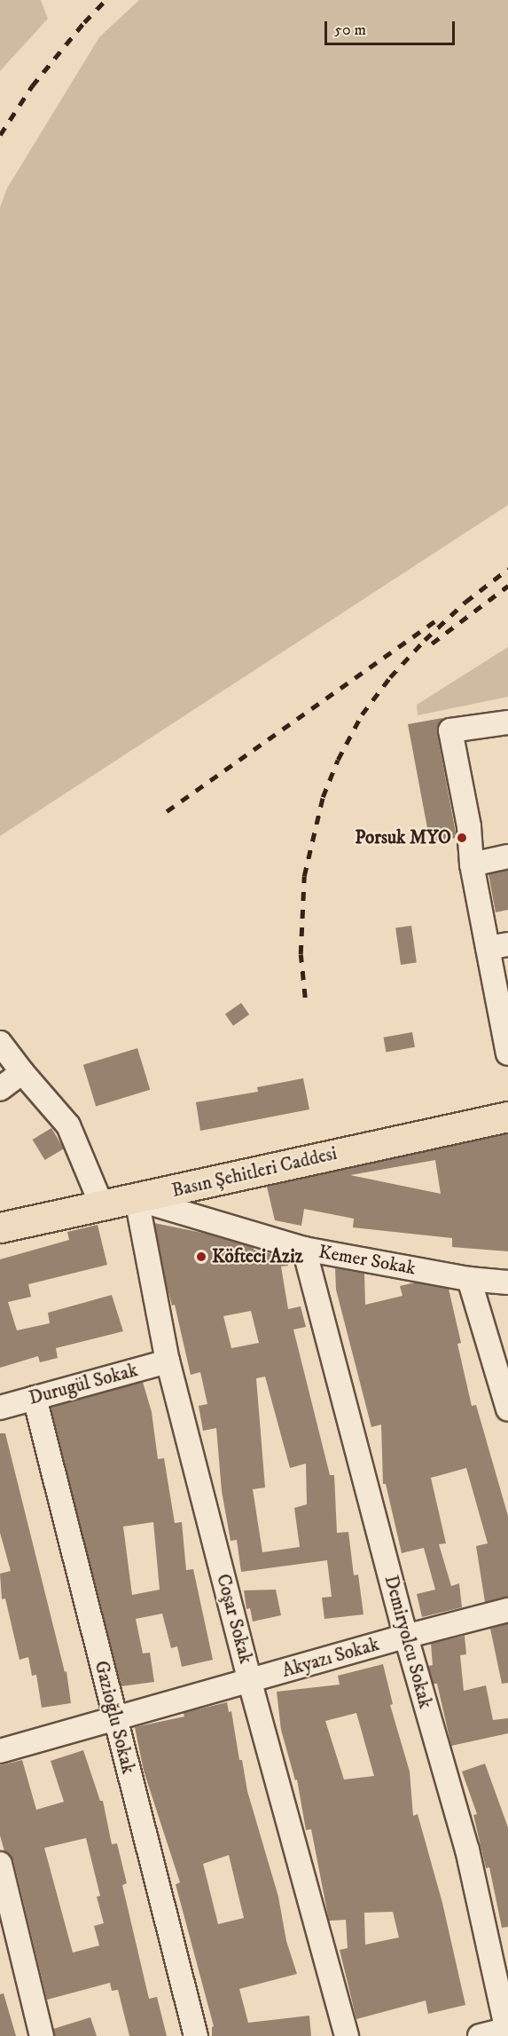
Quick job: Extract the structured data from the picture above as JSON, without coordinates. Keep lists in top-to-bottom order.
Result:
{
  "streets": {
    "main road": ["Basın Şehitleri Caddesi"],
    "street": [
      "Kemer Sokak",
      "Durugül Sokak",
      "Coşar Sokak",
      "Demiryolcu Sokak",
      "Akyazı Sokak",
      "Gazioğlu Sokak"
    ]
  },
  "crossings": [
    ["Basın Şehitleri Caddesi", "Kemer Sokak"],
    ["Basın Şehitleri Caddesi", "Coşar Sokak"],
    ["Kemer Sokak", "Coşar Sokak"],
    ["Kemer Sokak", "Demiryolcu Sokak"],
    ["Durugül Sokak", "Coşar Sokak"],
    ["Durugül Sokak", "Gazioğlu Sokak"],
    ["Coşar Sokak", "Akyazı Sokak"],
    ["Demiryolcu Sokak", "Akyazı Sokak"],
    ["Akyazı Sokak", "Gazioğlu Sokak"]
  ],
  "places": ["Porsuk MYO", "Köfteci Aziz"],
  "scale_bar": "50 m"
}
